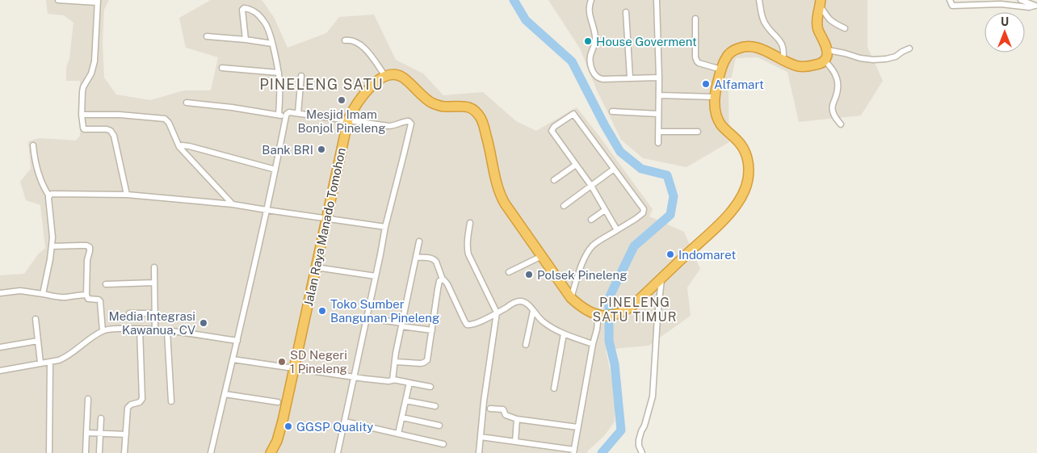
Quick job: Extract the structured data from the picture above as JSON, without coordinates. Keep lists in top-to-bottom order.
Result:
{
  "streets": {
    "highway": ["Jalan Raya Manado Tomohon"]
  },
  "districts": ["PINELENG SATU", "PINELENG SATU TIMUR"],
  "places": [
    "House Goverment",
    "Alfamart",
    "Mesjid Imam Bonjol Pineleng",
    "Bank BRI",
    "Indomaret",
    "Polsek Pineleng",
    "Toko Sumber Bangunan Pineleng",
    "Media Integrasi Kawanua, CV",
    "SD Negeri 1 Pineleng",
    "GGSP Quality"
  ],
  "north": "top"
}
